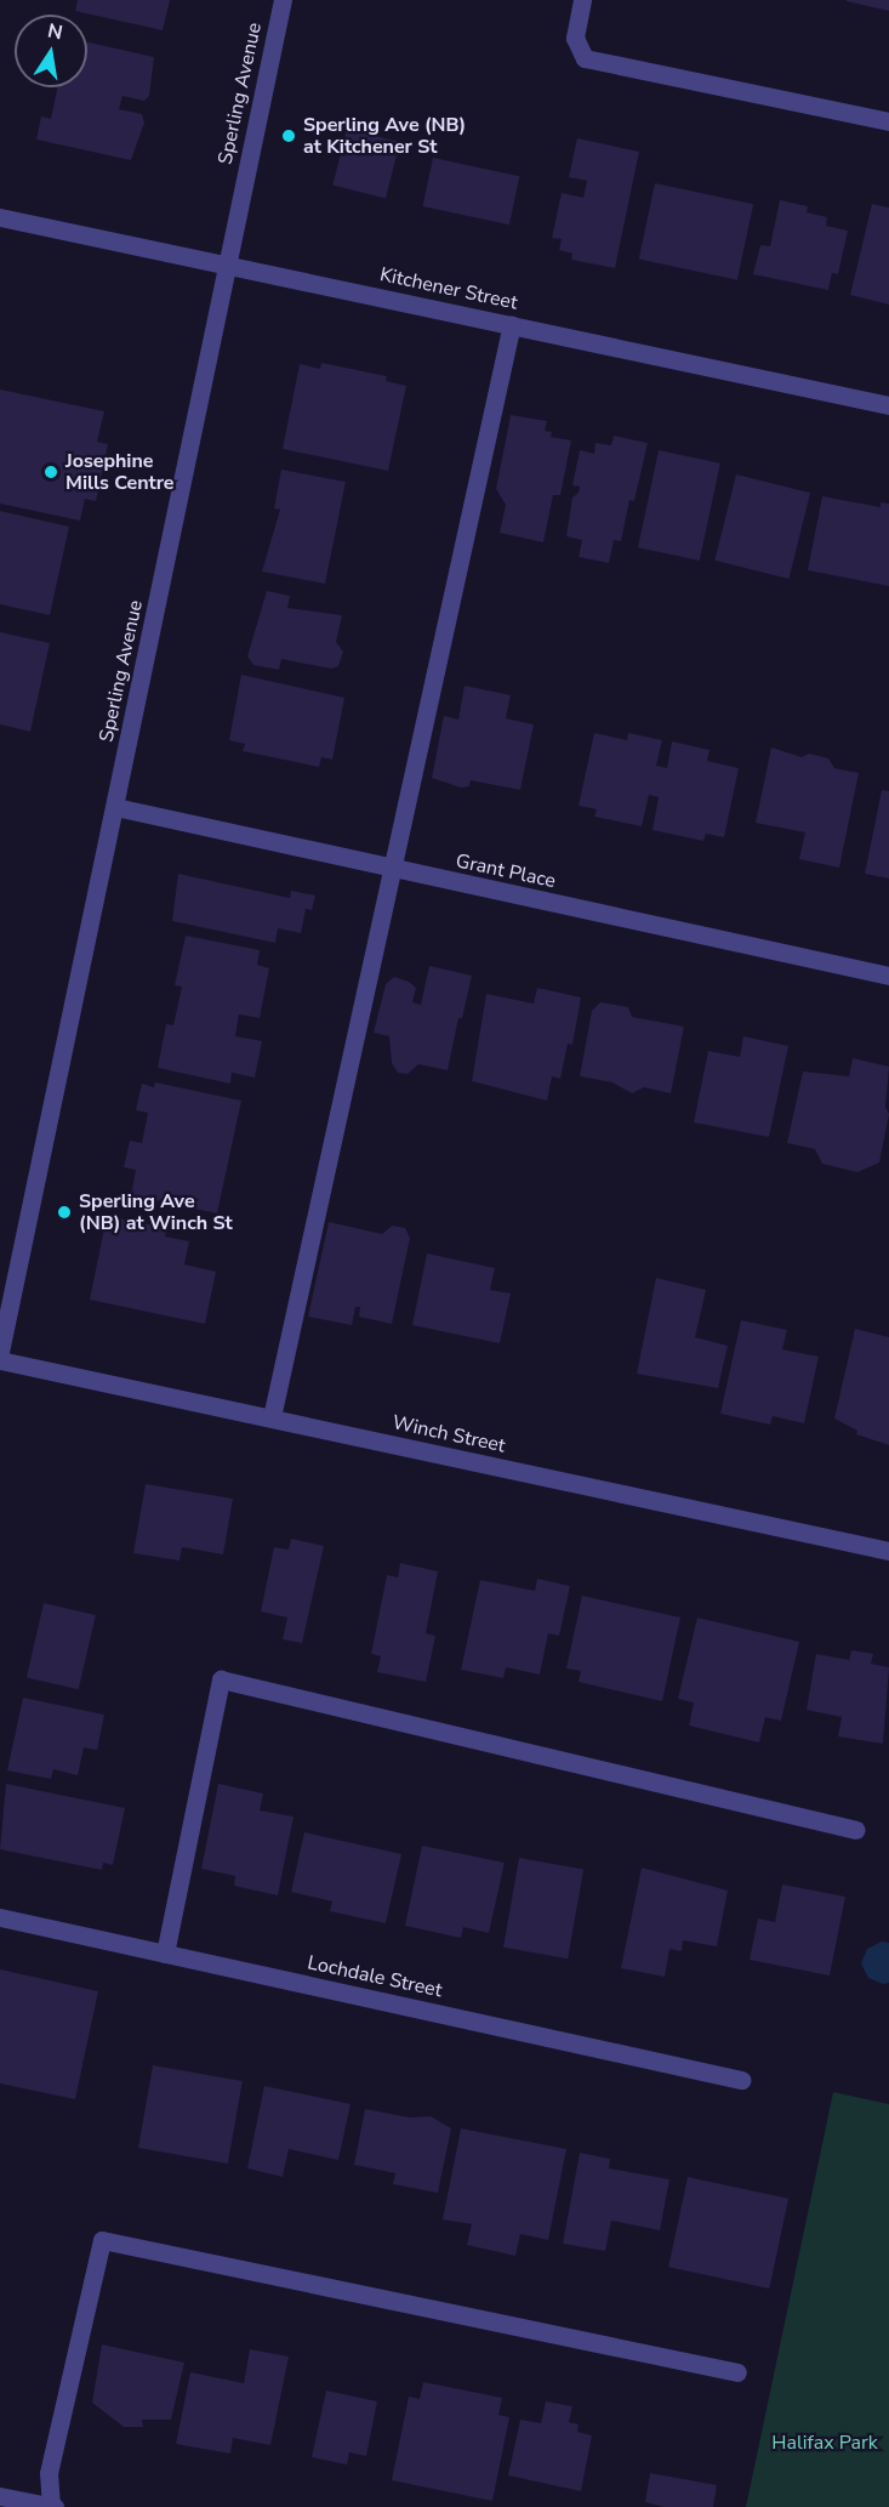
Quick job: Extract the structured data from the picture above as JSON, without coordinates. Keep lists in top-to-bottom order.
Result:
{
  "streets": {
    "street": [
      "Sperling Avenue",
      "Kitchener Street",
      "Grant Place",
      "Winch Street",
      "Lochdale Street"
    ]
  },
  "crossings": [
    ["Sperling Avenue", "Kitchener Street"],
    ["Sperling Avenue", "Grant Place"]
  ],
  "parks": ["Halifax Park"],
  "places": ["Sperling Ave (NB) at Kitchener St", "Josephine Mills Centre", "Sperling Ave (NB) at Winch St"],
  "north": "top"
}
